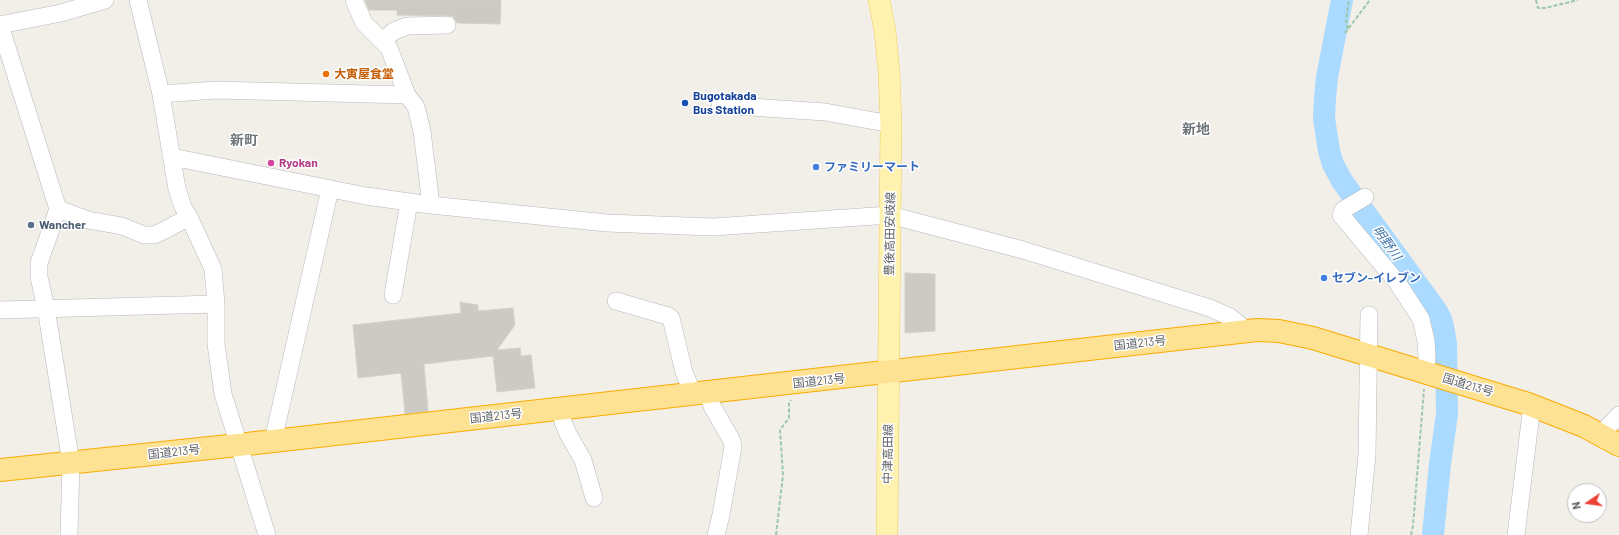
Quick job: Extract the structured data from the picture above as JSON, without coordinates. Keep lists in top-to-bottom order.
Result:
{
  "streets": {
    "highway": ["国道213号"],
    "main road": ["豊後高田安岐線", "中津高田線"]
  },
  "crossings": [
    ["豊後高田安岐線", "国道213号"],
    ["豊後高田安岐線", "中津高田線"],
    ["国道213号", "中津高田線"]
  ],
  "districts": ["新地", "新町"],
  "water": ["明野川"],
  "places": [
    "大寅屋食堂",
    "Bugotakada Bus Station",
    "Ryokan",
    "ファミリーマート",
    "Wancher",
    "セブン-イレブン"
  ],
  "north": "left"
}
